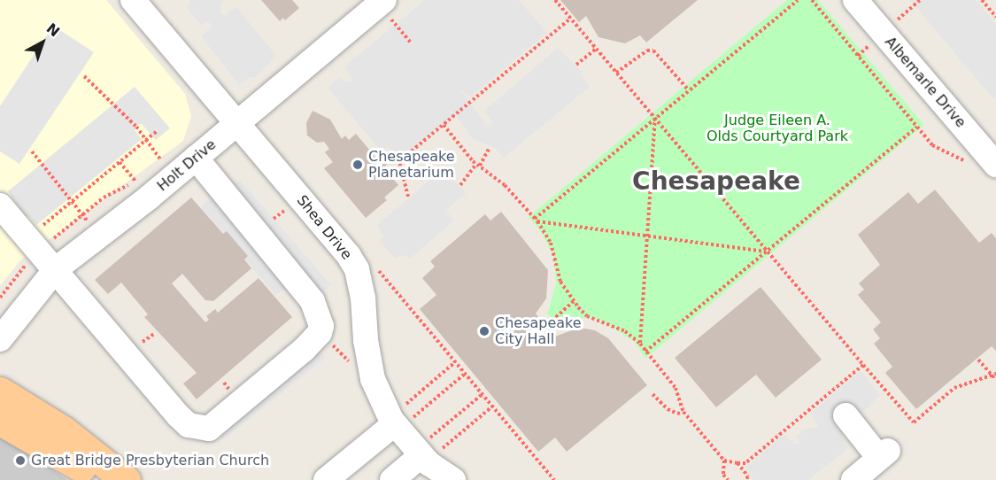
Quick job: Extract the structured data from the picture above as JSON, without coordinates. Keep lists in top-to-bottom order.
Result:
{
  "streets": {
    "street": ["Albemarle Drive", "Holt Drive", "Shea Drive"]
  },
  "crossings": [
    ["Holt Drive", "Shea Drive"]
  ],
  "districts": ["Chesapeake"],
  "parks": ["Judge Eileen A. Olds Courtyard Park"],
  "places": ["Chesapeake Planetarium", "Chesapeake City Hall", "Great Bridge Presbyterian Church"],
  "north": "top right"
}
